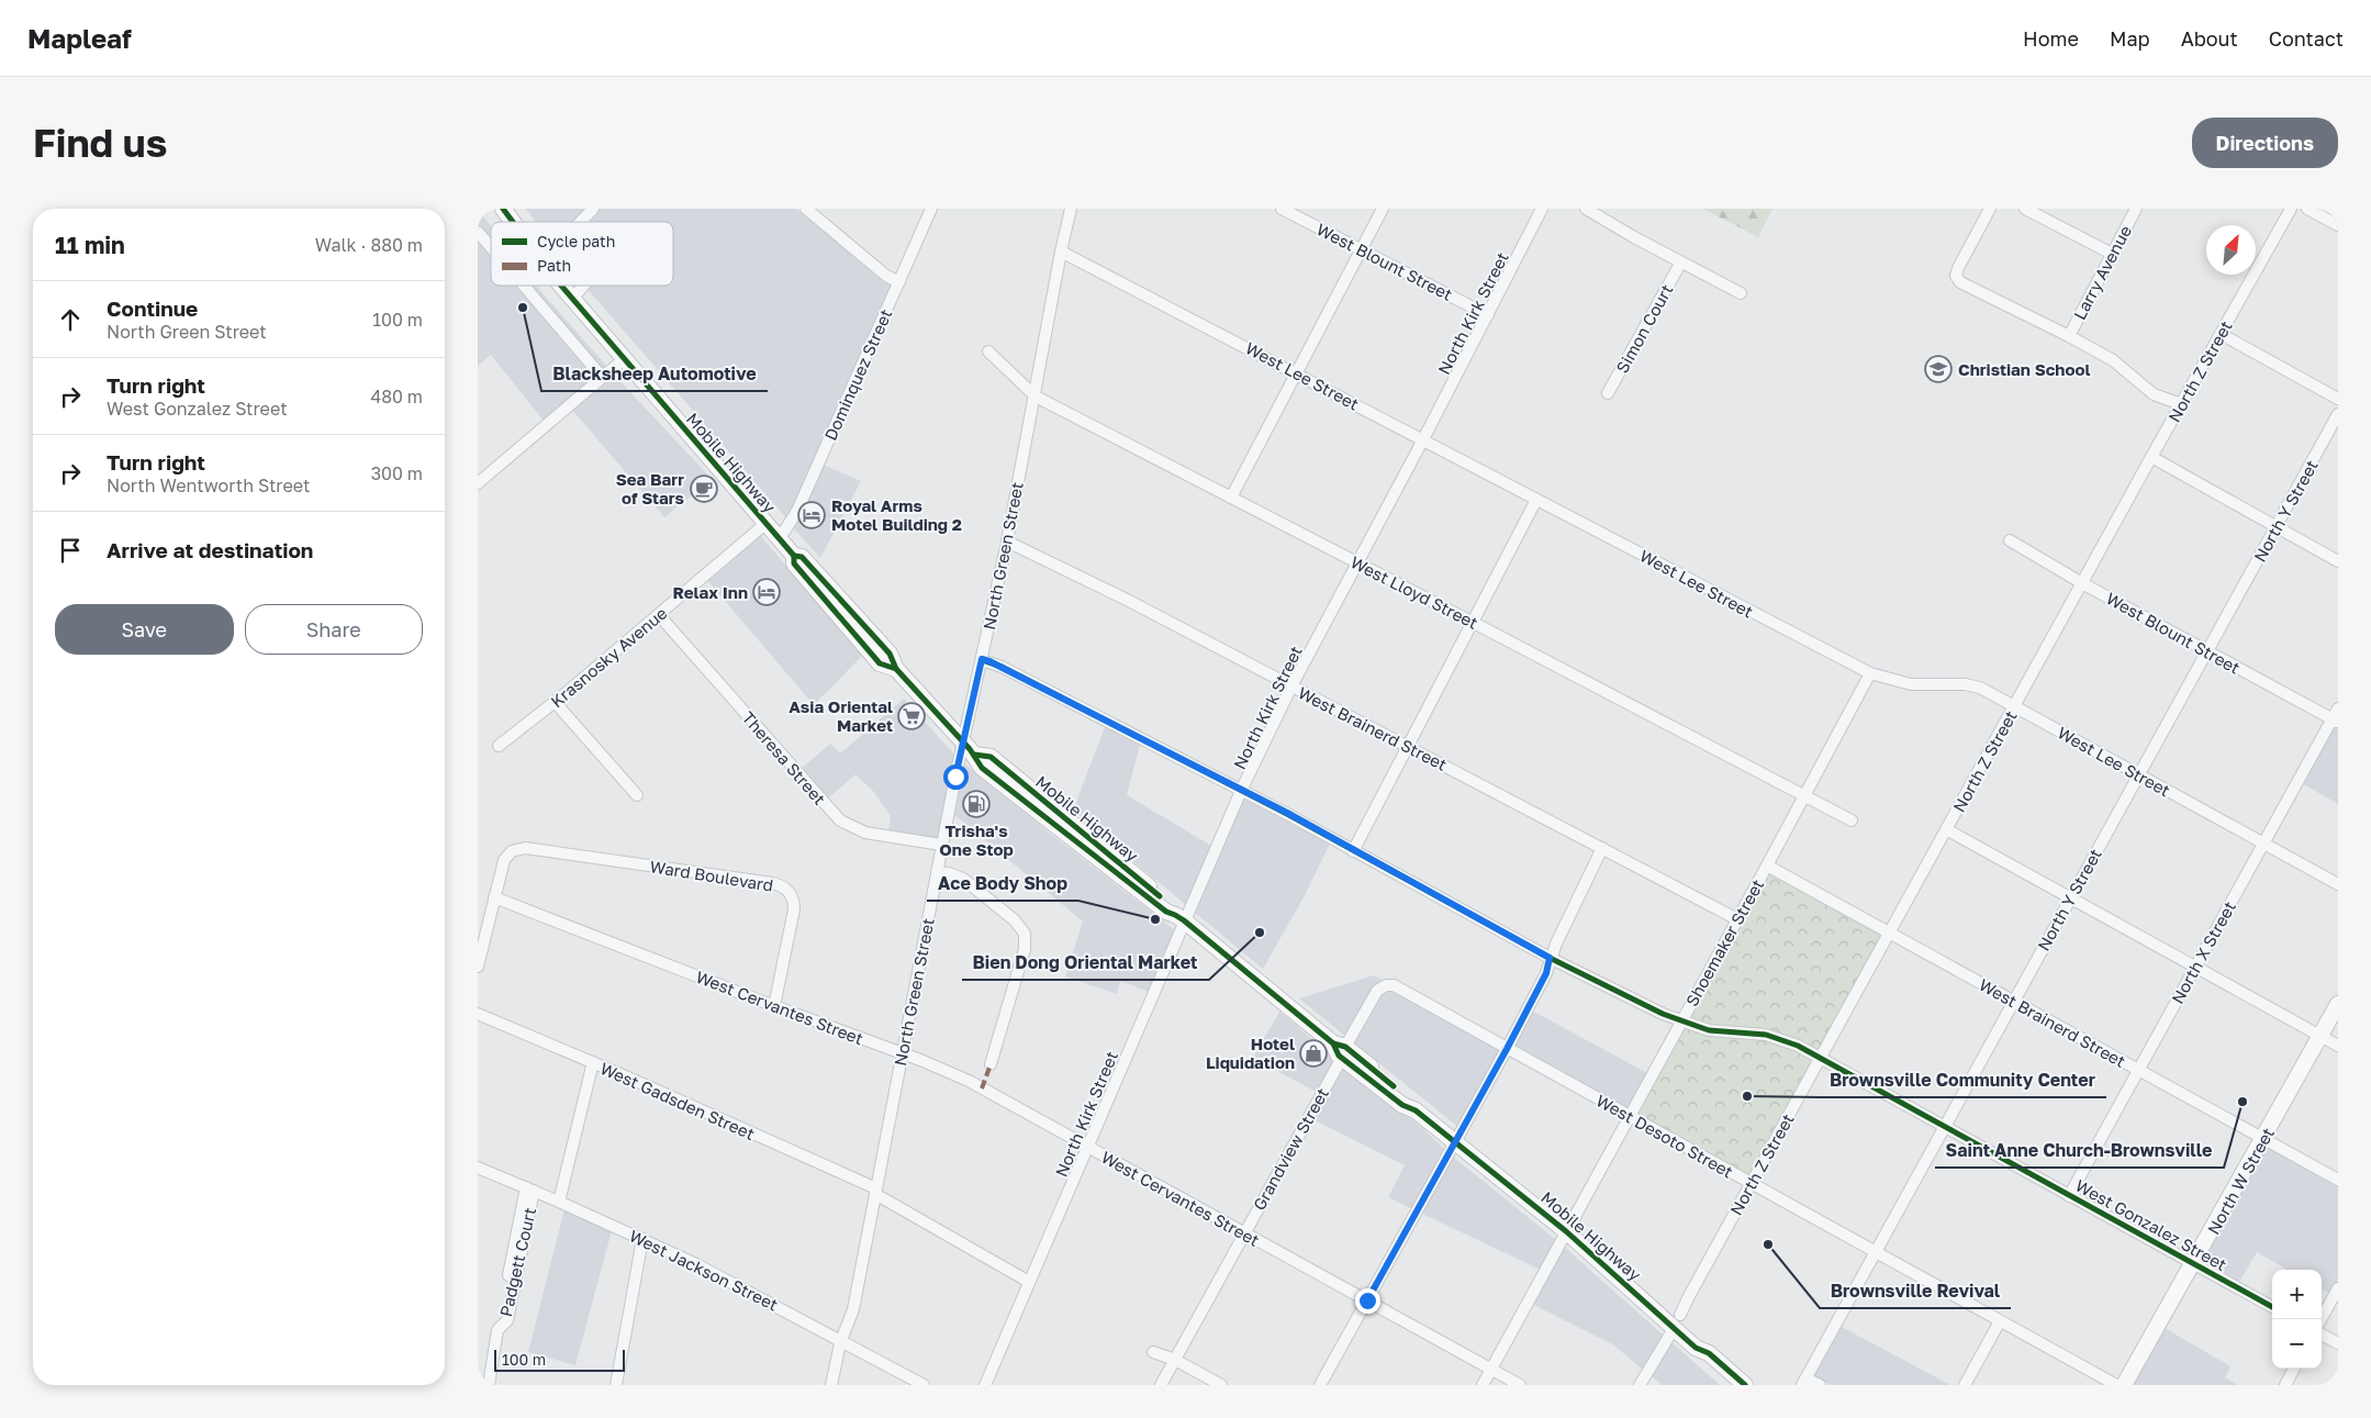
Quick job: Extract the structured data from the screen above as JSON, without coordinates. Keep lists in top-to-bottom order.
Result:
{
  "streets": {
    "main road": ["Mobile Highway", "North W Street"],
    "street": [
      "West Blount Street",
      "Larry Avenue",
      "North Kirk Street",
      "Simon Court",
      "North Z Street",
      "Dominquez Street",
      "West Lee Street",
      "North Y Street",
      "North Green Street",
      "West Lloyd Street",
      "Krasnosky Avenue",
      "West Brainerd Street",
      "Theresa Street",
      "Ward Boulevard",
      "Shoemaker Street",
      "North X Street",
      "West Cervantes Street",
      "West Gadsden Street",
      "West Desoto Street",
      "Grandview Street",
      "West Gonzalez Street",
      "Padgett Court",
      "West Jackson Street"
    ]
  },
  "crossings": [
    ["West Blount Street", "North Kirk Street"],
    ["West Blount Street", "North Z Street"],
    ["West Blount Street", "North Y Street"],
    ["West Blount Street", "North X Street"],
    ["North Kirk Street", "West Lee Street"],
    ["North Kirk Street", "Mobile Highway"],
    ["North Kirk Street", "West Lloyd Street"],
    ["North Kirk Street", "West Brainerd Street"],
    ["North Kirk Street", "West Cervantes Street"],
    ["North Kirk Street", "West Gadsden Street"],
    ["North Kirk Street", "West Gonzalez Street"],
    ["North Z Street", "West Lee Street"],
    ["North Z Street", "Mobile Highway"],
    ["North Z Street", "West Brainerd Street"],
    ["North Z Street", "West Desoto Street"],
    ["North Z Street", "West Gonzalez Street"],
    ["Dominquez Street", "Mobile Highway"],
    ["West Lee Street", "North Y Street"],
    ["West Lee Street", "North Green Street"],
    ["West Lee Street", "Shoemaker Street"],
    ["West Lee Street", "North X Street"],
    ["Mobile Highway", "North Green Street"],
    ["Mobile Highway", "Krasnosky Avenue"],
    ["Mobile Highway", "Shoemaker Street"],
    ["Mobile Highway", "Grandview Street"],
    ["North Y Street", "West Brainerd Street"],
    ["North Y Street", "West Desoto Street"],
    ["North Y Street", "West Gonzalez Street"],
    ["North Green Street", "West Lloyd Street"],
    ["North Green Street", "West Brainerd Street"],
    ["North Green Street", "Theresa Street"],
    ["North Green Street", "West Cervantes Street"],
    ["North Green Street", "West Gadsden Street"],
    ["North Green Street", "West Gonzalez Street"],
    ["North Green Street", "West Jackson Street"],
    ["West Lloyd Street", "Shoemaker Street"],
    ["Krasnosky Avenue", "Theresa Street"],
    ["West Brainerd Street", "Shoemaker Street"],
    ["West Brainerd Street", "North X Street"],
    ["West Brainerd Street", "North W Street"],
    ["Ward Boulevard", "West Cervantes Street"],
    ["Shoemaker Street", "West Cervantes Street"],
    ["Shoemaker Street", "West Desoto Street"],
    ["Shoemaker Street", "West Gonzalez Street"],
    ["North X Street", "West Gonzalez Street"],
    ["West Cervantes Street", "Grandview Street"],
    ["West Desoto Street", "Grandview Street"],
    ["North W Street", "West Gonzalez Street"],
    ["Padgett Court", "West Jackson Street"]
  ],
  "places": {
    "other": [
      "Blacksheep Automotive",
      "Ace Body Shop",
      "Bien Dong Oriental Market",
      "Brownsville Community Center",
      "Saint Anne Church-Brownsville",
      "Brownsville Revival"
    ],
    "school or university": ["Christian School"],
    "cafe": ["Sea Barr of Stars"],
    "hotel": ["Royal Arms Motel Building 2", "Relax Inn"],
    "supermarket": ["Asia Oriental Market"],
    "fuel station": ["Trisha's One Stop"],
    "shop": ["Hotel Liquidation"]
  },
  "legend": ["Cycle path", "Path"],
  "scale_bar": "100 m",
  "north": "top right",
  "page": {
    "header": "Mapleaf",
    "nav": [
      "Home",
      "Map",
      "About",
      "Contact"
    ],
    "buttons": [
      "Directions",
      ["Save", "Share"]
    ],
    "title": "Find us",
    "heading": ["11 min", "Walk · 880 m"],
    "list": [
      ["Continue", "North Green Street", "100 m"],
      ["Turn right", "West Gonzalez Street", "480 m"],
      ["Turn right", "North Wentworth Street", "300 m"],
      "Arrive at destination"
    ],
    "map_buttons": ["+", "−"],
    "scale": "100 m"
  }
}
